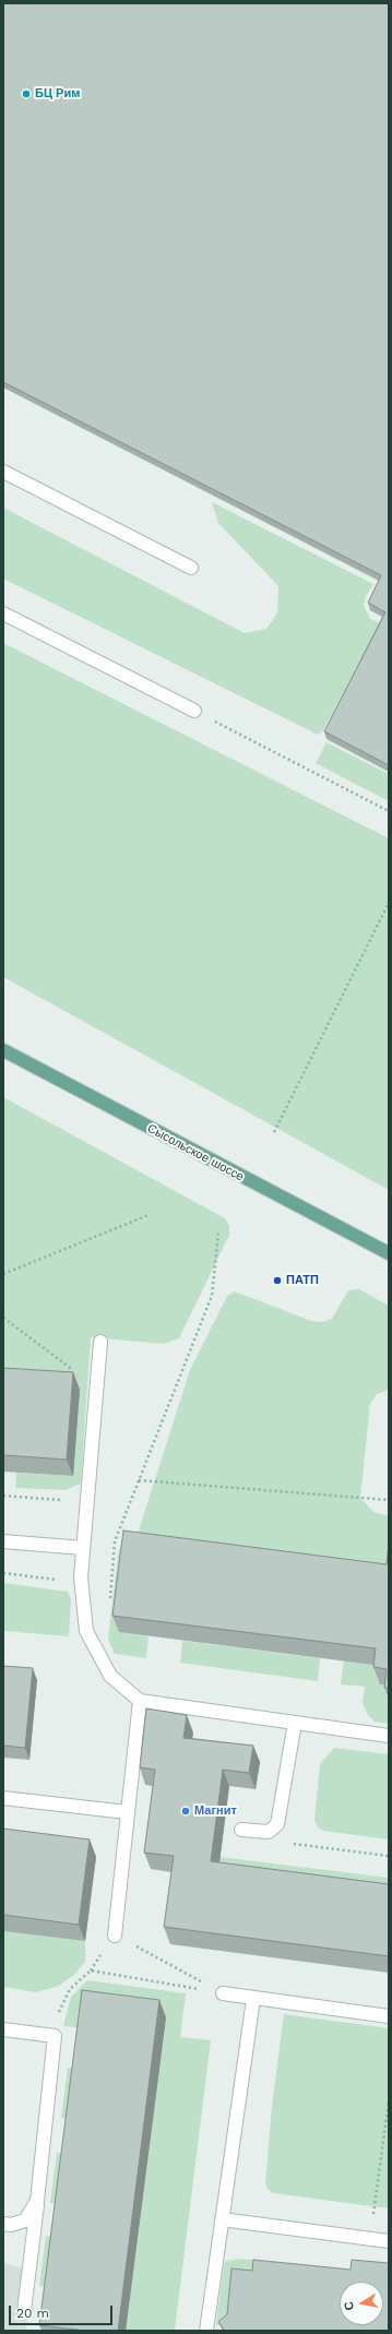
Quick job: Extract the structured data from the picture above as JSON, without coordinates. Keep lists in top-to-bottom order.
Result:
{
  "streets": {
    "main road": ["Сысольское шоссе"]
  },
  "places": ["БЦ Рим", "ПАТП", "Магнит"],
  "scale_bar": "20 m",
  "north": "left"
}
